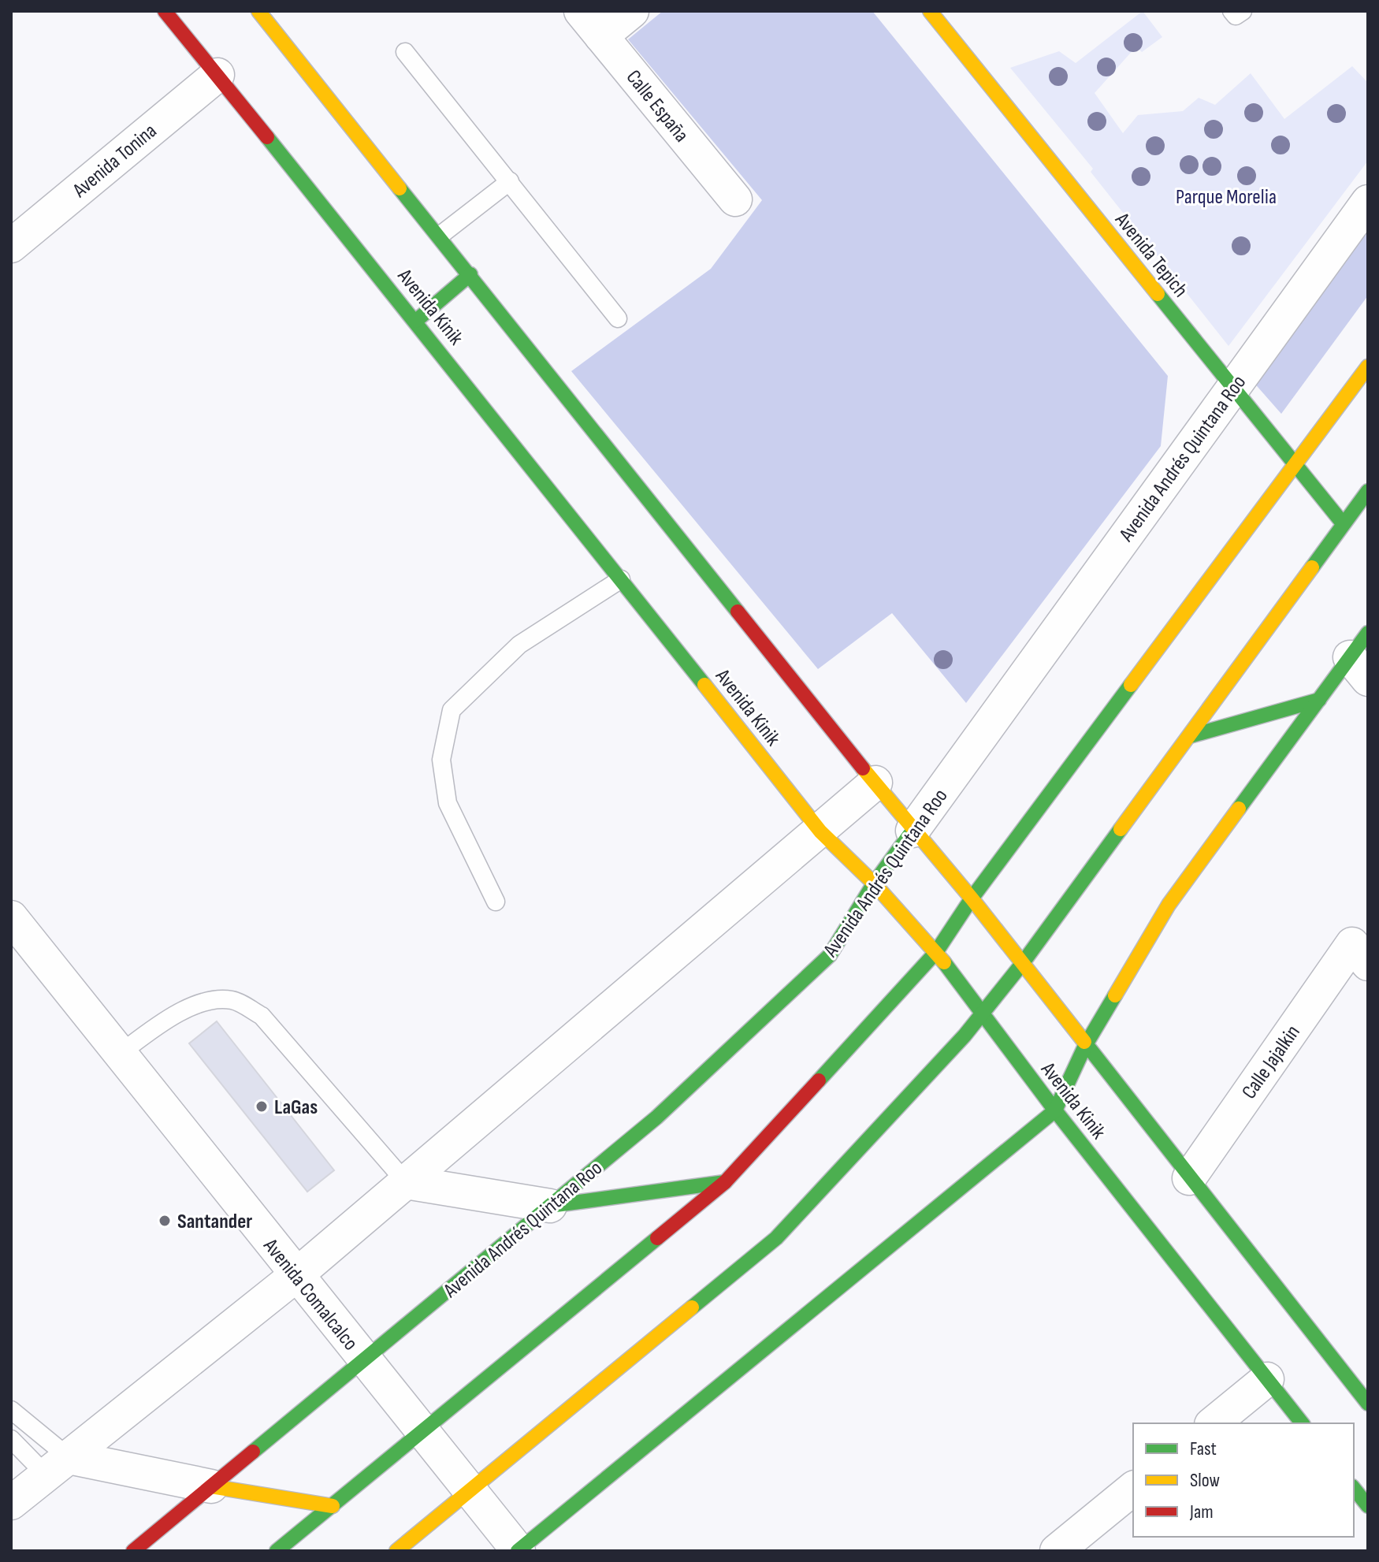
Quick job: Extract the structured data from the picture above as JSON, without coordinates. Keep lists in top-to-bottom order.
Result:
{
  "streets": {
    "main road": ["Avenida Tepich", "Avenida Kinik", "Avenida Andrés Quintana Roo"],
    "street": [
      "Calle España",
      "Avenida Tonina",
      "Calle Jajalkin",
      "Avenida Comalcalco"
    ]
  },
  "crossings": [
    ["Avenida Tonina", "Avenida Kinik"],
    ["Avenida Tepich", "Avenida Andrés Quintana Roo"],
    ["Avenida Kinik", "Avenida Andrés Quintana Roo"],
    ["Avenida Kinik", "Calle Jajalkin"],
    ["Avenida Andrés Quintana Roo", "Avenida Comalcalco"]
  ],
  "parks": ["Parque Morelia"],
  "places": ["LaGas", "Santander"],
  "legend": ["Fast", "Slow", "Jam"]
}
